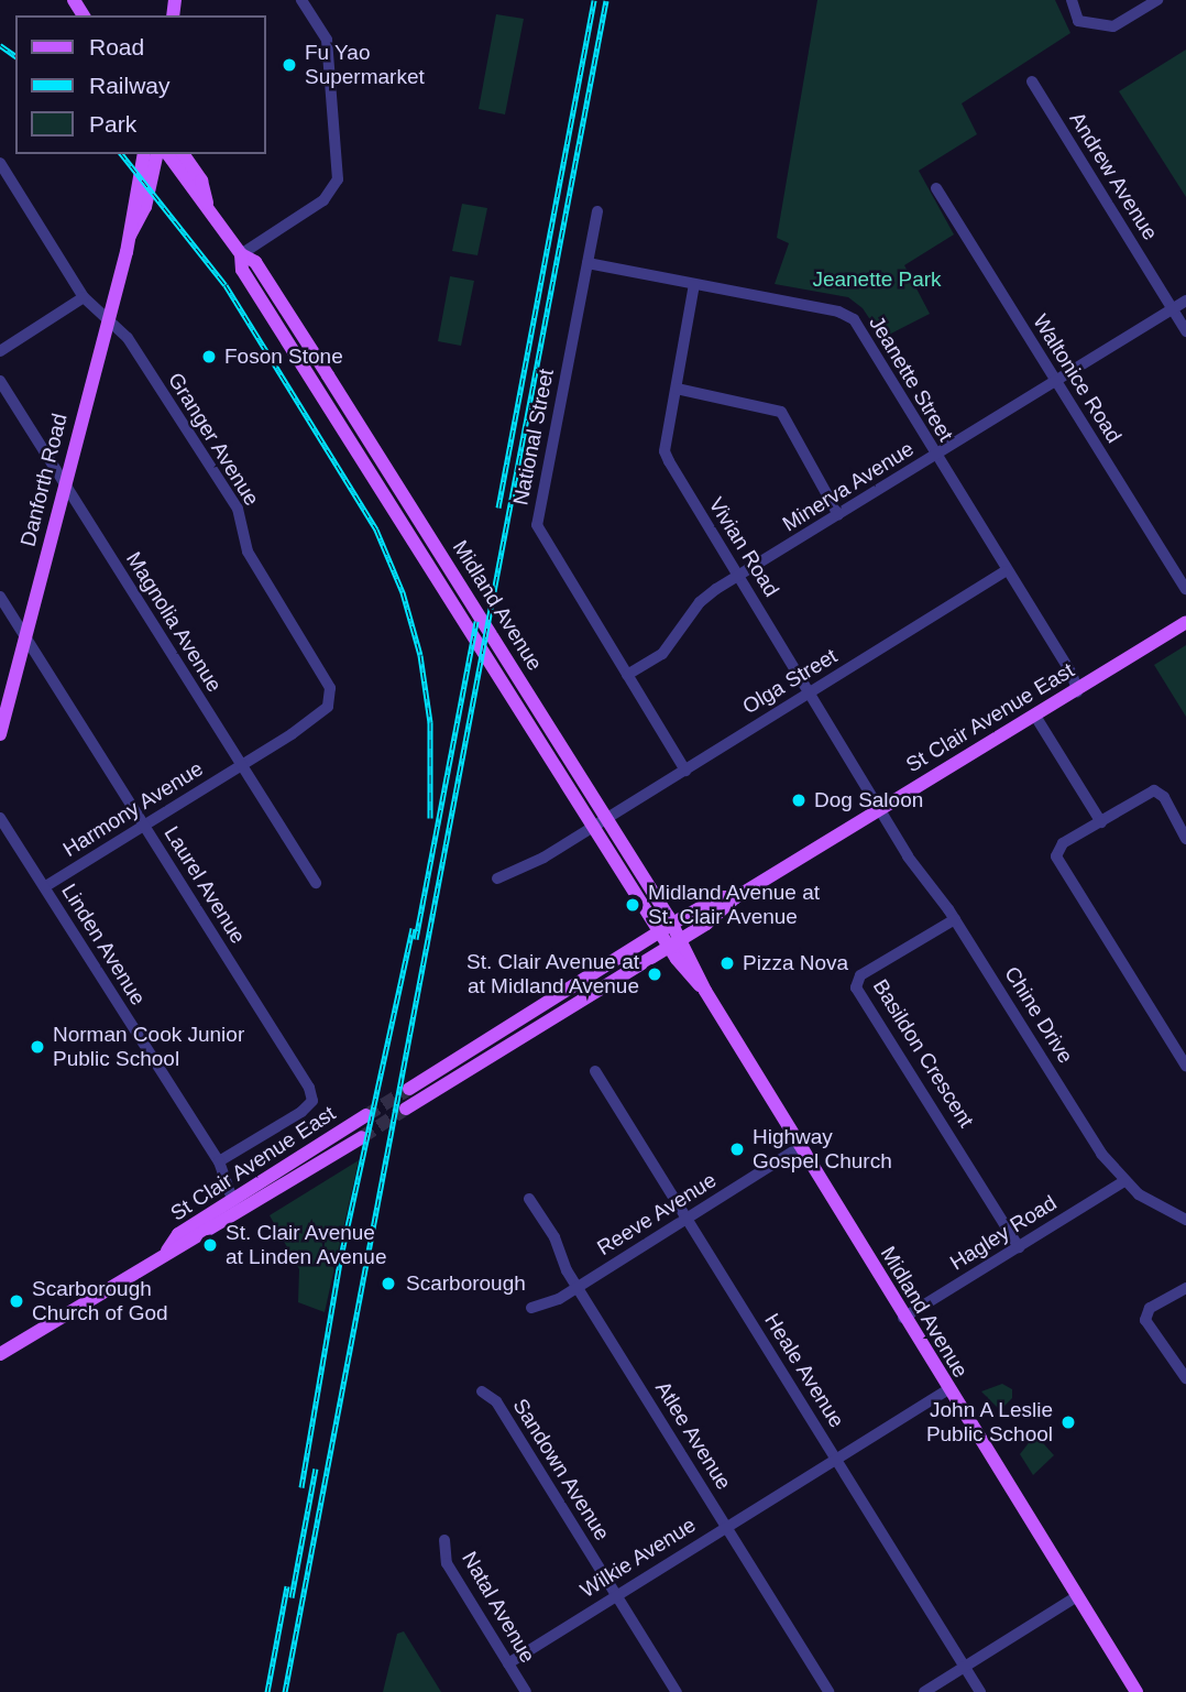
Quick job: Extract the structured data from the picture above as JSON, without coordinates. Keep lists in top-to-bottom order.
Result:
{
  "streets": {
    "main road": ["Danforth Road", "Midland Avenue", "St Clair Avenue East"],
    "street": [
      "Andrew Avenue",
      "Jeanette Street",
      "Waltonice Road",
      "National Street",
      "Granger Avenue",
      "Minerva Avenue",
      "Vivian Road",
      "Magnolia Avenue",
      "Olga Street",
      "Harmony Avenue",
      "Laurel Avenue",
      "Linden Avenue",
      "Chine Drive",
      "Basildon Crescent",
      "Reeve Avenue",
      "Hagley Road",
      "Heale Avenue",
      "Atlee Avenue",
      "Sandown Avenue",
      "Wilkie Avenue",
      "Natal Avenue"
    ]
  },
  "crossings": [
    ["Andrew Avenue", "Minerva Avenue"],
    ["Jeanette Street", "National Street"],
    ["Jeanette Street", "Minerva Avenue"],
    ["Jeanette Street", "Vivian Road"],
    ["Jeanette Street", "Olga Street"],
    ["Jeanette Street", "St Clair Avenue East"],
    ["Waltonice Road", "Minerva Avenue"],
    ["National Street", "Minerva Avenue"],
    ["National Street", "Olga Street"],
    ["Granger Avenue", "Danforth Road"],
    ["Granger Avenue", "Magnolia Avenue"],
    ["Granger Avenue", "Harmony Avenue"],
    ["Danforth Road", "Magnolia Avenue"],
    ["Danforth Road", "Laurel Avenue"],
    ["Minerva Avenue", "Vivian Road"],
    ["Vivian Road", "Olga Street"],
    ["Vivian Road", "St Clair Avenue East"],
    ["Vivian Road", "Chine Drive"],
    ["Midland Avenue", "Olga Street"],
    ["Midland Avenue", "St Clair Avenue East"],
    ["Midland Avenue", "Reeve Avenue"],
    ["Midland Avenue", "Hagley Road"],
    ["Midland Avenue", "Wilkie Avenue"],
    ["Magnolia Avenue", "Harmony Avenue"],
    ["St Clair Avenue East", "Linden Avenue"],
    ["St Clair Avenue East", "Chine Drive"],
    ["Harmony Avenue", "Laurel Avenue"],
    ["Harmony Avenue", "Linden Avenue"],
    ["Laurel Avenue", "Linden Avenue"],
    ["Chine Drive", "Basildon Crescent"],
    ["Chine Drive", "Hagley Road"],
    ["Basildon Crescent", "Hagley Road"],
    ["Reeve Avenue", "Heale Avenue"],
    ["Reeve Avenue", "Atlee Avenue"],
    ["Heale Avenue", "Wilkie Avenue"],
    ["Atlee Avenue", "Wilkie Avenue"],
    ["Sandown Avenue", "Wilkie Avenue"],
    ["Wilkie Avenue", "Natal Avenue"]
  ],
  "parks": ["Jeanette Park"],
  "places": [
    "Fu Yao Supermarket",
    "Foson Stone",
    "Dog Saloon",
    "Midland Avenue at St. Clair Avenue",
    "Pizza Nova",
    "St. Clair Avenue at at Midland Avenue",
    "Norman Cook Junior Public School",
    "Highway Gospel Church",
    "St. Clair Avenue at Linden Avenue",
    "Scarborough",
    "Scarborough Church of God",
    "John A Leslie Public School"
  ],
  "legend": ["Road", "Railway", "Park"]
}
